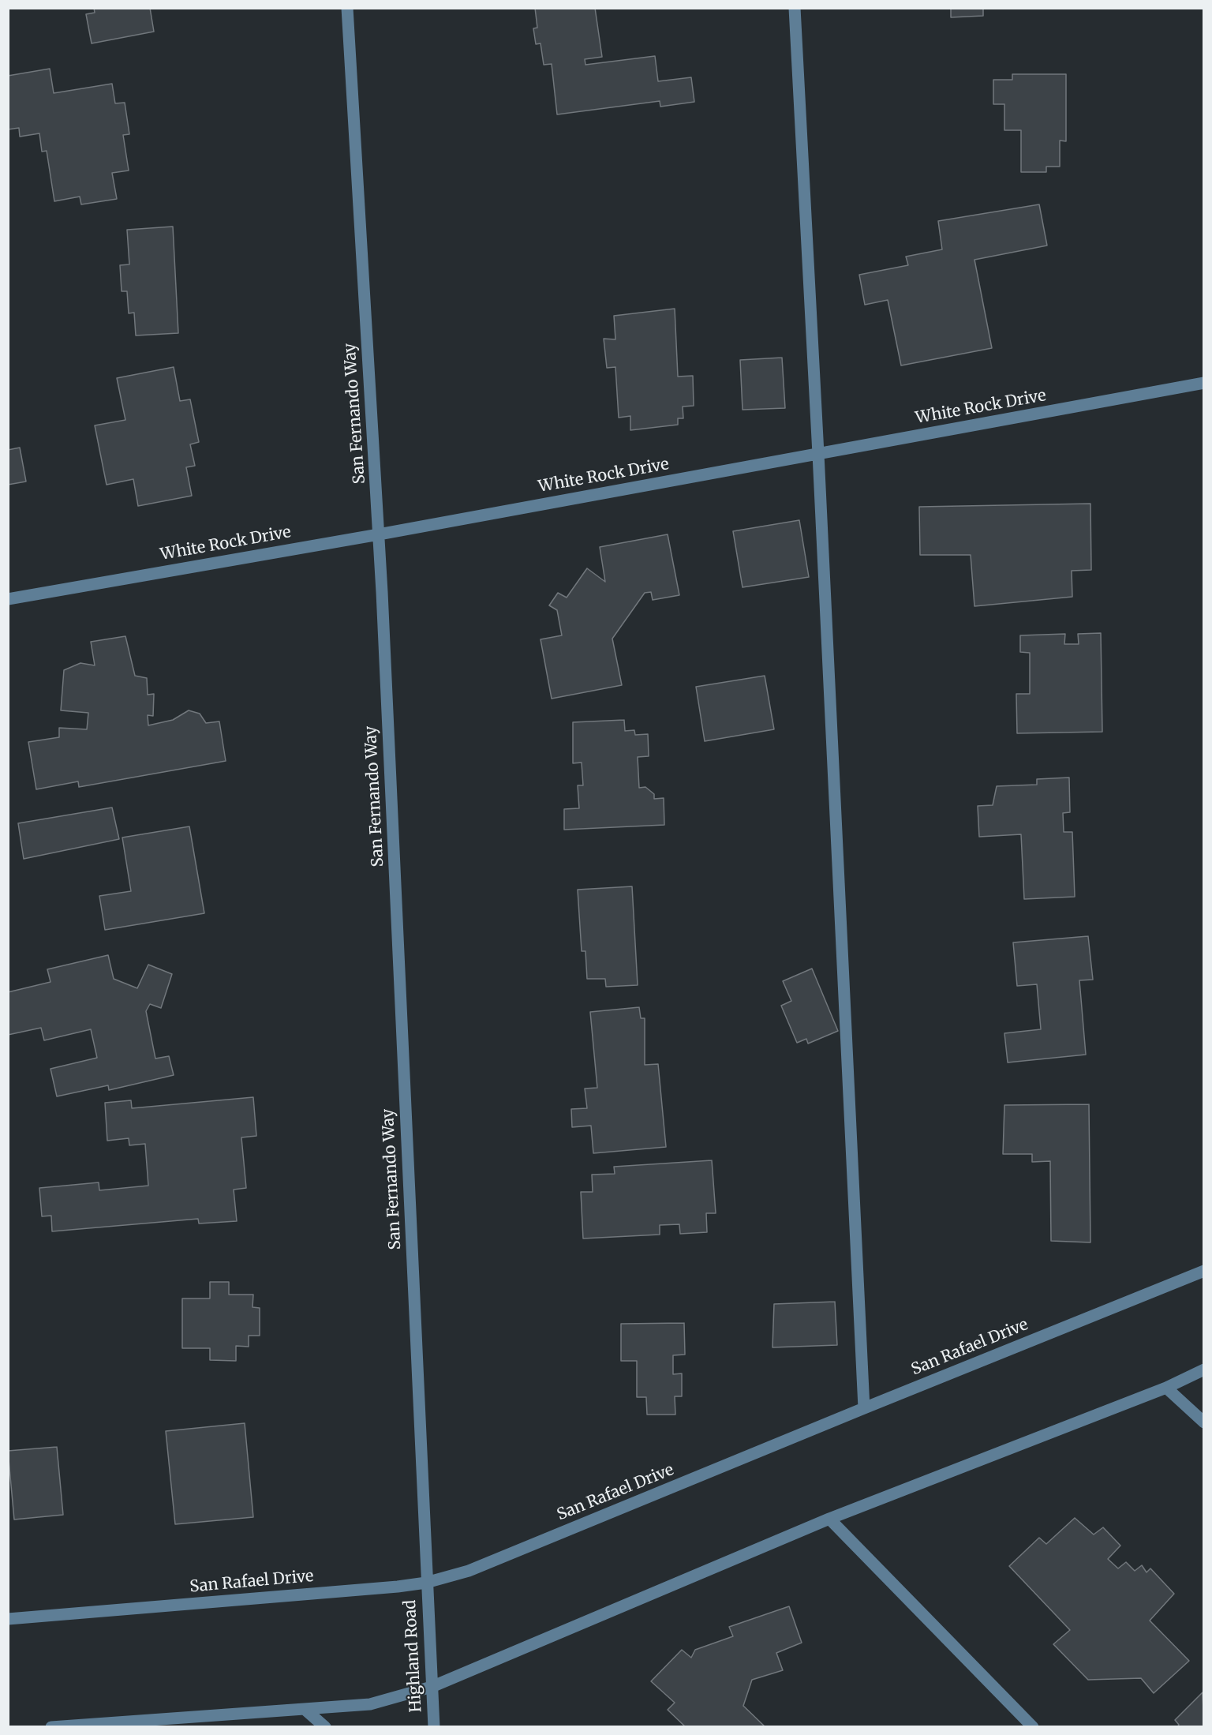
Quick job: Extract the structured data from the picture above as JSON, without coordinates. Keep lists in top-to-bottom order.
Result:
{
  "streets": {
    "street": [
      "White Rock Drive",
      "San Fernando Way",
      "San Rafael Drive",
      "Highland Road"
    ]
  },
  "crossings": [
    ["White Rock Drive", "San Fernando Way"],
    ["San Fernando Way", "San Rafael Drive"],
    ["San Fernando Way", "Highland Road"],
    ["San Rafael Drive", "Highland Road"]
  ]
}
